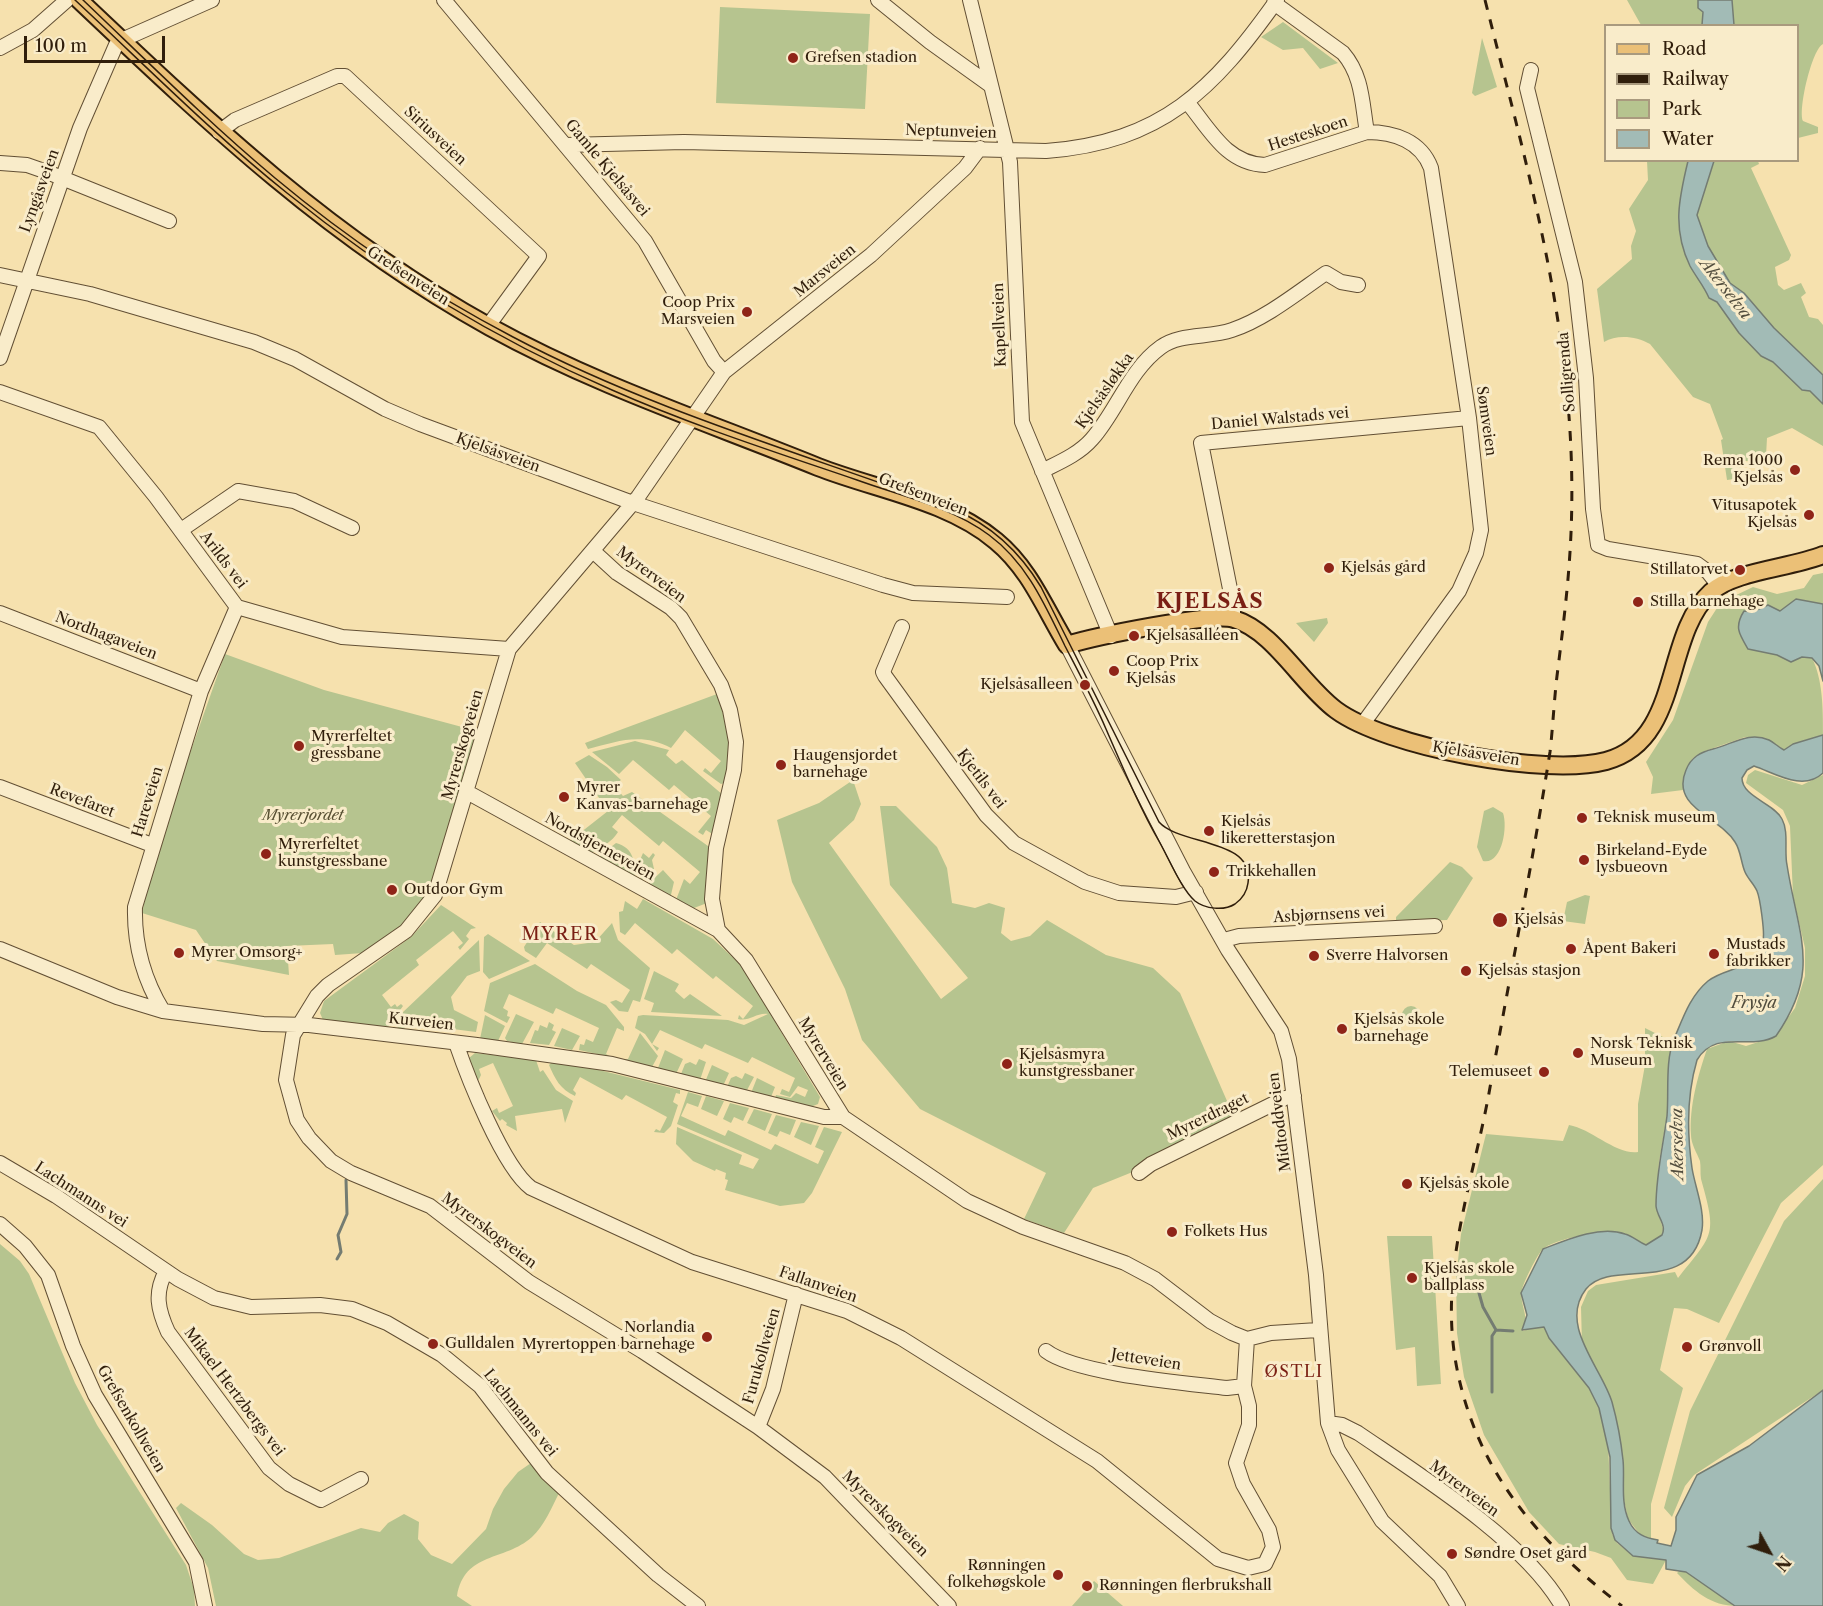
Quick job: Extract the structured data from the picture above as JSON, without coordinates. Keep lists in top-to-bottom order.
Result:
{
  "streets": {
    "main road": ["Grefsenveien", "Kjelsåsveien"],
    "street": [
      "Neptunveien",
      "Hesteskoen",
      "Siriusveien",
      "Gamle Kjelsåsvei",
      "Lyngåsveien",
      "Marsveien",
      "Kapellveien",
      "Solligrenda",
      "Kjelsåsløkka",
      "Daniel Walstads vei",
      "Sømveien",
      "Arilds vei",
      "Myrerveien",
      "Nordhagaveien",
      "Myrerskogveien",
      "Kjetils vei",
      "Revefaret",
      "Hareveien",
      "Nordstjerneveien",
      "Asbjørnsens vei",
      "Kurveien",
      "Myrerdraget",
      "Midtoddveien",
      "Lachmanns vei",
      "Fallanveien",
      "Furukollveien",
      "Jetteveien",
      "Mikael Hertzbergs vei",
      "Grefsenkollveien"
    ]
  },
  "crossings": [
    ["Neptunveien", "Hesteskoen"],
    ["Neptunveien", "Gamle Kjelsåsvei"],
    ["Neptunveien", "Marsveien"],
    ["Neptunveien", "Kapellveien"],
    ["Hesteskoen", "Sømveien"],
    ["Siriusveien", "Grefsenveien"],
    ["Gamle Kjelsåsvei", "Marsveien"],
    ["Lyngåsveien", "Grefsenveien"],
    ["Lyngåsveien", "Kjelsåsveien"],
    ["Marsveien", "Grefsenveien"],
    ["Marsveien", "Myrerskogveien"],
    ["Grefsenveien", "Kjelsåsveien"],
    ["Grefsenveien", "Myrerskogveien"],
    ["Grefsenveien", "Midtoddveien"],
    ["Kapellveien", "Kjelsåsløkka"],
    ["Kapellveien", "Kjelsåsveien"],
    ["Solligrenda", "Kjelsåsveien"],
    ["Daniel Walstads vei", "Sømveien"],
    ["Daniel Walstads vei", "Kjelsåsveien"],
    ["Sømveien", "Kjelsåsveien"],
    ["Kjelsåsveien", "Myrerskogveien"],
    ["Kjelsåsveien", "Midtoddveien"],
    ["Arilds vei", "Myrerskogveien"],
    ["Arilds vei", "Hareveien"],
    ["Myrerveien", "Myrerskogveien"],
    ["Myrerveien", "Nordstjerneveien"],
    ["Myrerveien", "Kurveien"],
    ["Myrerveien", "Midtoddveien"],
    ["Myrerveien", "Fallanveien"],
    ["Nordhagaveien", "Hareveien"],
    ["Myrerskogveien", "Nordstjerneveien"],
    ["Myrerskogveien", "Kurveien"],
    ["Myrerskogveien", "Furukollveien"],
    ["Kjetils vei", "Midtoddveien"],
    ["Revefaret", "Hareveien"],
    ["Hareveien", "Kurveien"],
    ["Asbjørnsens vei", "Midtoddveien"],
    ["Kurveien", "Fallanveien"],
    ["Myrerdraget", "Midtoddveien"],
    ["Lachmanns vei", "Mikael Hertzbergs vei"],
    ["Fallanveien", "Furukollveien"],
    ["Fallanveien", "Jetteveien"]
  ],
  "districts": ["KJELSÅS", "MYRER", "ØSTLI"],
  "water": ["Akerselva", "Frysja"],
  "parks": ["Myrerjordet"],
  "places": [
    "Grefsen stadion",
    "Coop Prix Marsveien",
    "Rema 1000 Kjelsås",
    "Vitusapotek Kjelsås",
    "Kjelsås gård",
    "Stillatorvet",
    "Stilla barnehage",
    "Kjelsåsalléen",
    "Coop Prix Kjelsås",
    "Kjelsåsalleen",
    "Myrerfeltet gressbane",
    "Haugensjordet barnehage",
    "Myrer Kanvas-barnehage",
    "Teknisk museum",
    "Kjelsås likeretterstasjon",
    "Myrerfeltet kunstgressbane",
    "Birkeland-Eyde lysbueovn",
    "Trikkehallen",
    "Outdoor Gym",
    "Kjelsås",
    "Åpent Bakeri",
    "Myrer Omsorg+",
    "Mustads fabrikker",
    "Sverre Halvorsen",
    "Kjelsås stasjon",
    "Kjelsås skole barnehage",
    "Norsk Teknisk Museum",
    "Kjelsåsmyra kunstgressbaner",
    "Telemuseet",
    "Kjelsås skole",
    "Folkets Hus",
    "Kjelsås skole ballplass",
    "Norlandia Myrertoppen barnehage",
    "Gulldalen",
    "Grønvoll",
    "Søndre Oset gård",
    "Rønningen folkehøgskole",
    "Rønningen flerbrukshall"
  ],
  "legend": [
    "Road",
    "Railway",
    "Park",
    "Water"
  ],
  "scale_bar": "100 m",
  "north": "bottom right"
}
